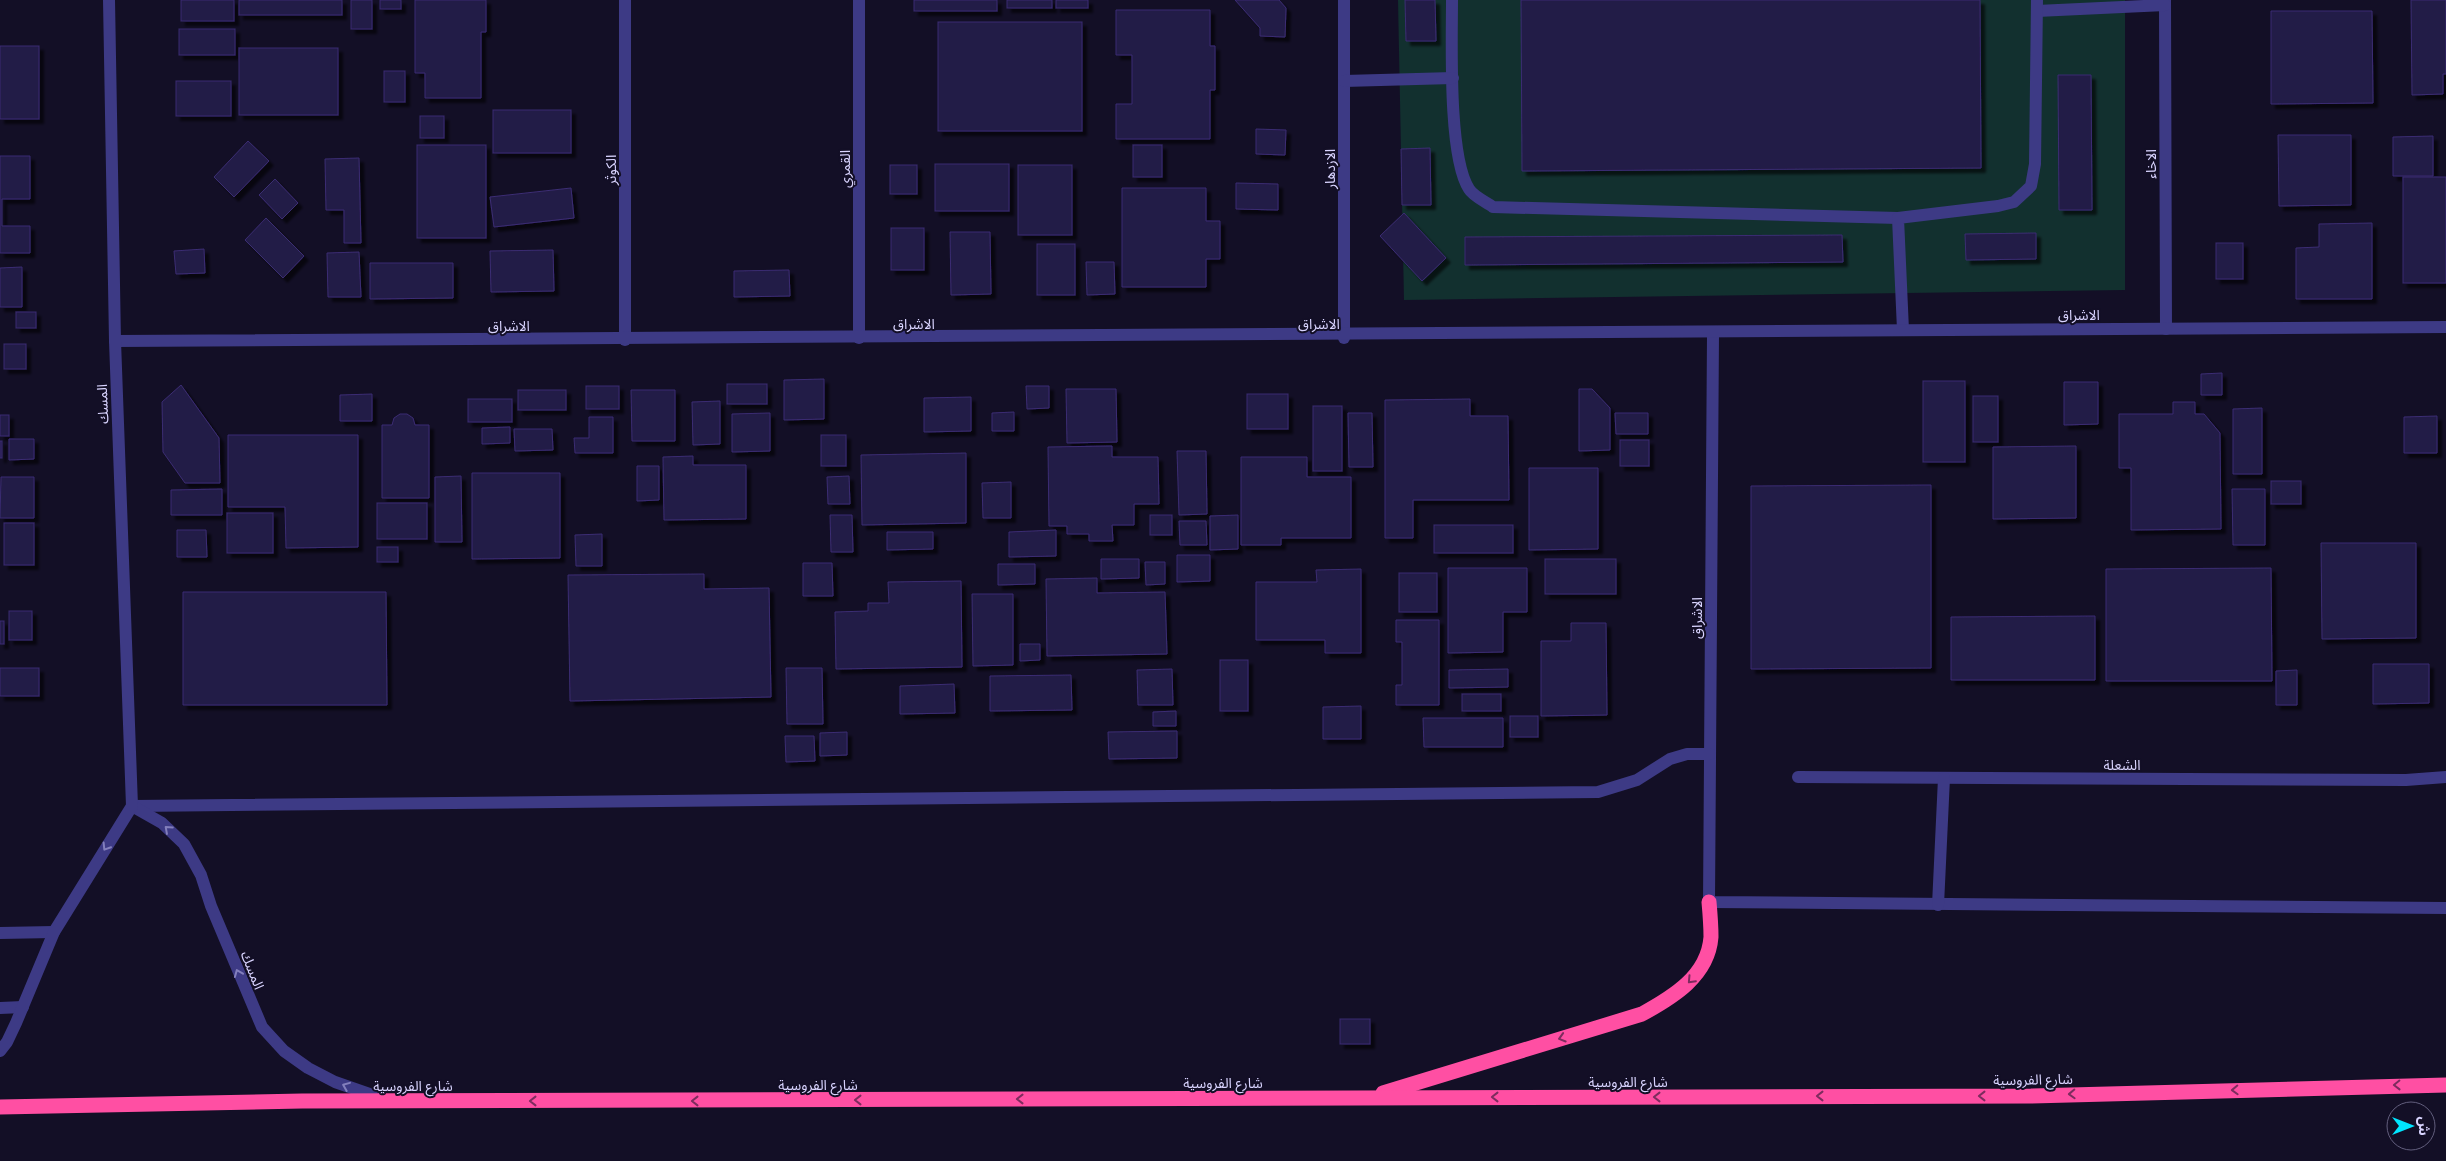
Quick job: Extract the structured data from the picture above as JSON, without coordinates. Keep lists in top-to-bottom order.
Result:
{
  "streets": {
    "highway": ["شارع الفروسية"],
    "street": [
      "الاخاء",
      "القمري",
      "الازدهار",
      "الكوثر",
      "الاشراق",
      "المسك",
      "الشعلة"
    ]
  },
  "crossings": [
    ["الاخاء", "الاشراق"],
    ["القمري", "الاشراق"],
    ["الازدهار", "الاشراق"],
    ["الكوثر", "الاشراق"],
    ["الاشراق", "المسك"],
    ["المسك", "شارع الفروسية"]
  ],
  "one_way": ["شارع الفروسية"],
  "north": "right"
}
